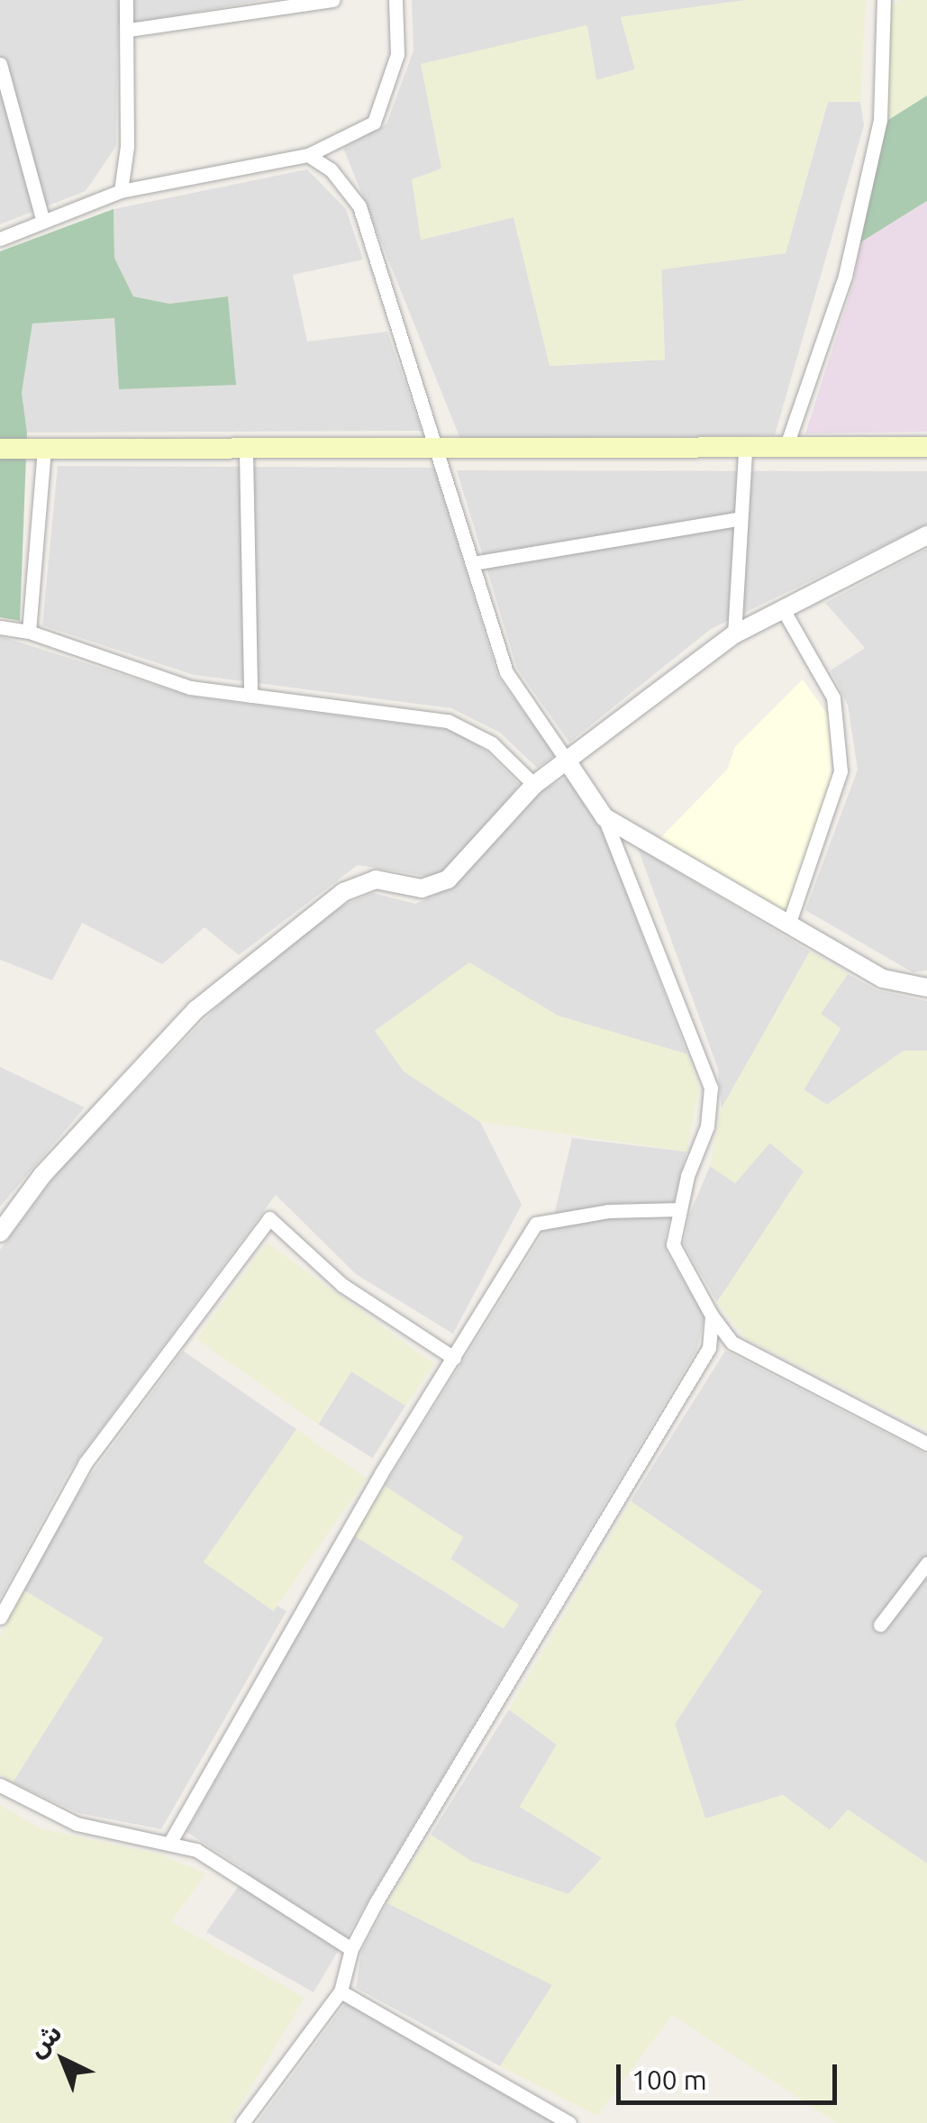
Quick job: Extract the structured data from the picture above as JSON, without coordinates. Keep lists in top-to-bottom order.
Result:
{
  "scale_bar": "100 m",
  "north": "top left"
}
